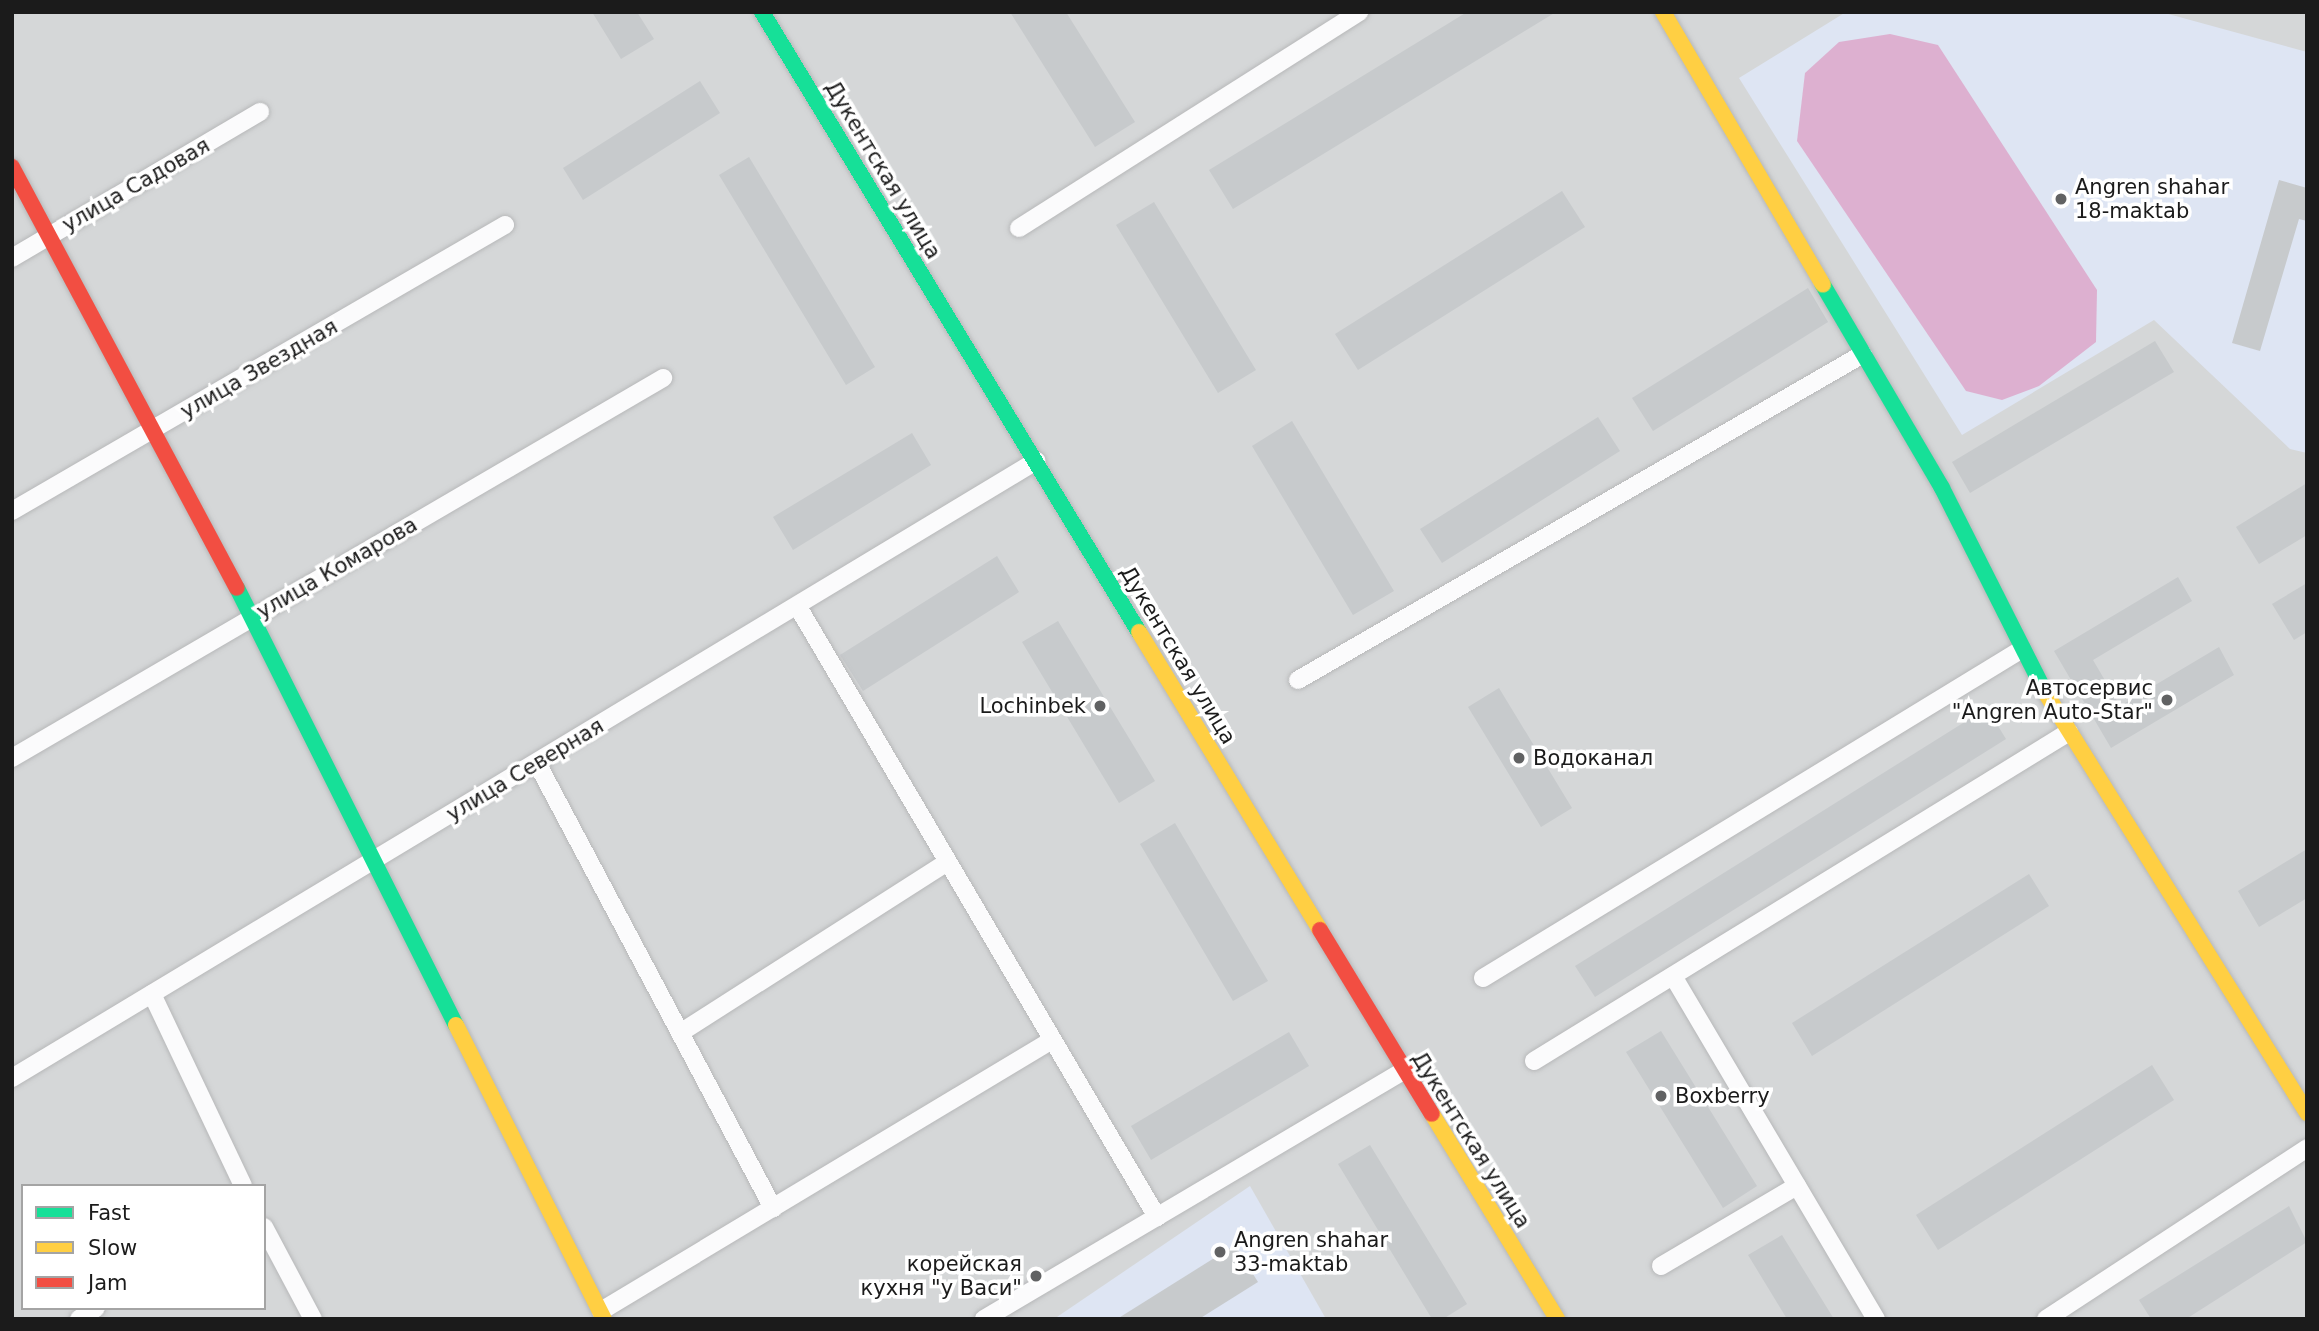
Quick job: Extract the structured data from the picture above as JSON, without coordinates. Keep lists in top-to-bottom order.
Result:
{
  "streets": {
    "street": [
      "Дукентская улица",
      "улица Садовая",
      "улица Звездная",
      "улица Комарова",
      "улица Северная"
    ]
  },
  "crossings": [
    ["Дукентская улица", "улица Северная"]
  ],
  "places": [
    "Angren shahar 18-maktab",
    "Автосервис \"Angren Auto-Star\"",
    "Lochinbek",
    "Водоканал",
    "Boxberry",
    "Angren shahar 33-maktab",
    "корейская кухня \"у Васи\""
  ],
  "legend": ["Fast", "Slow", "Jam"]
}
